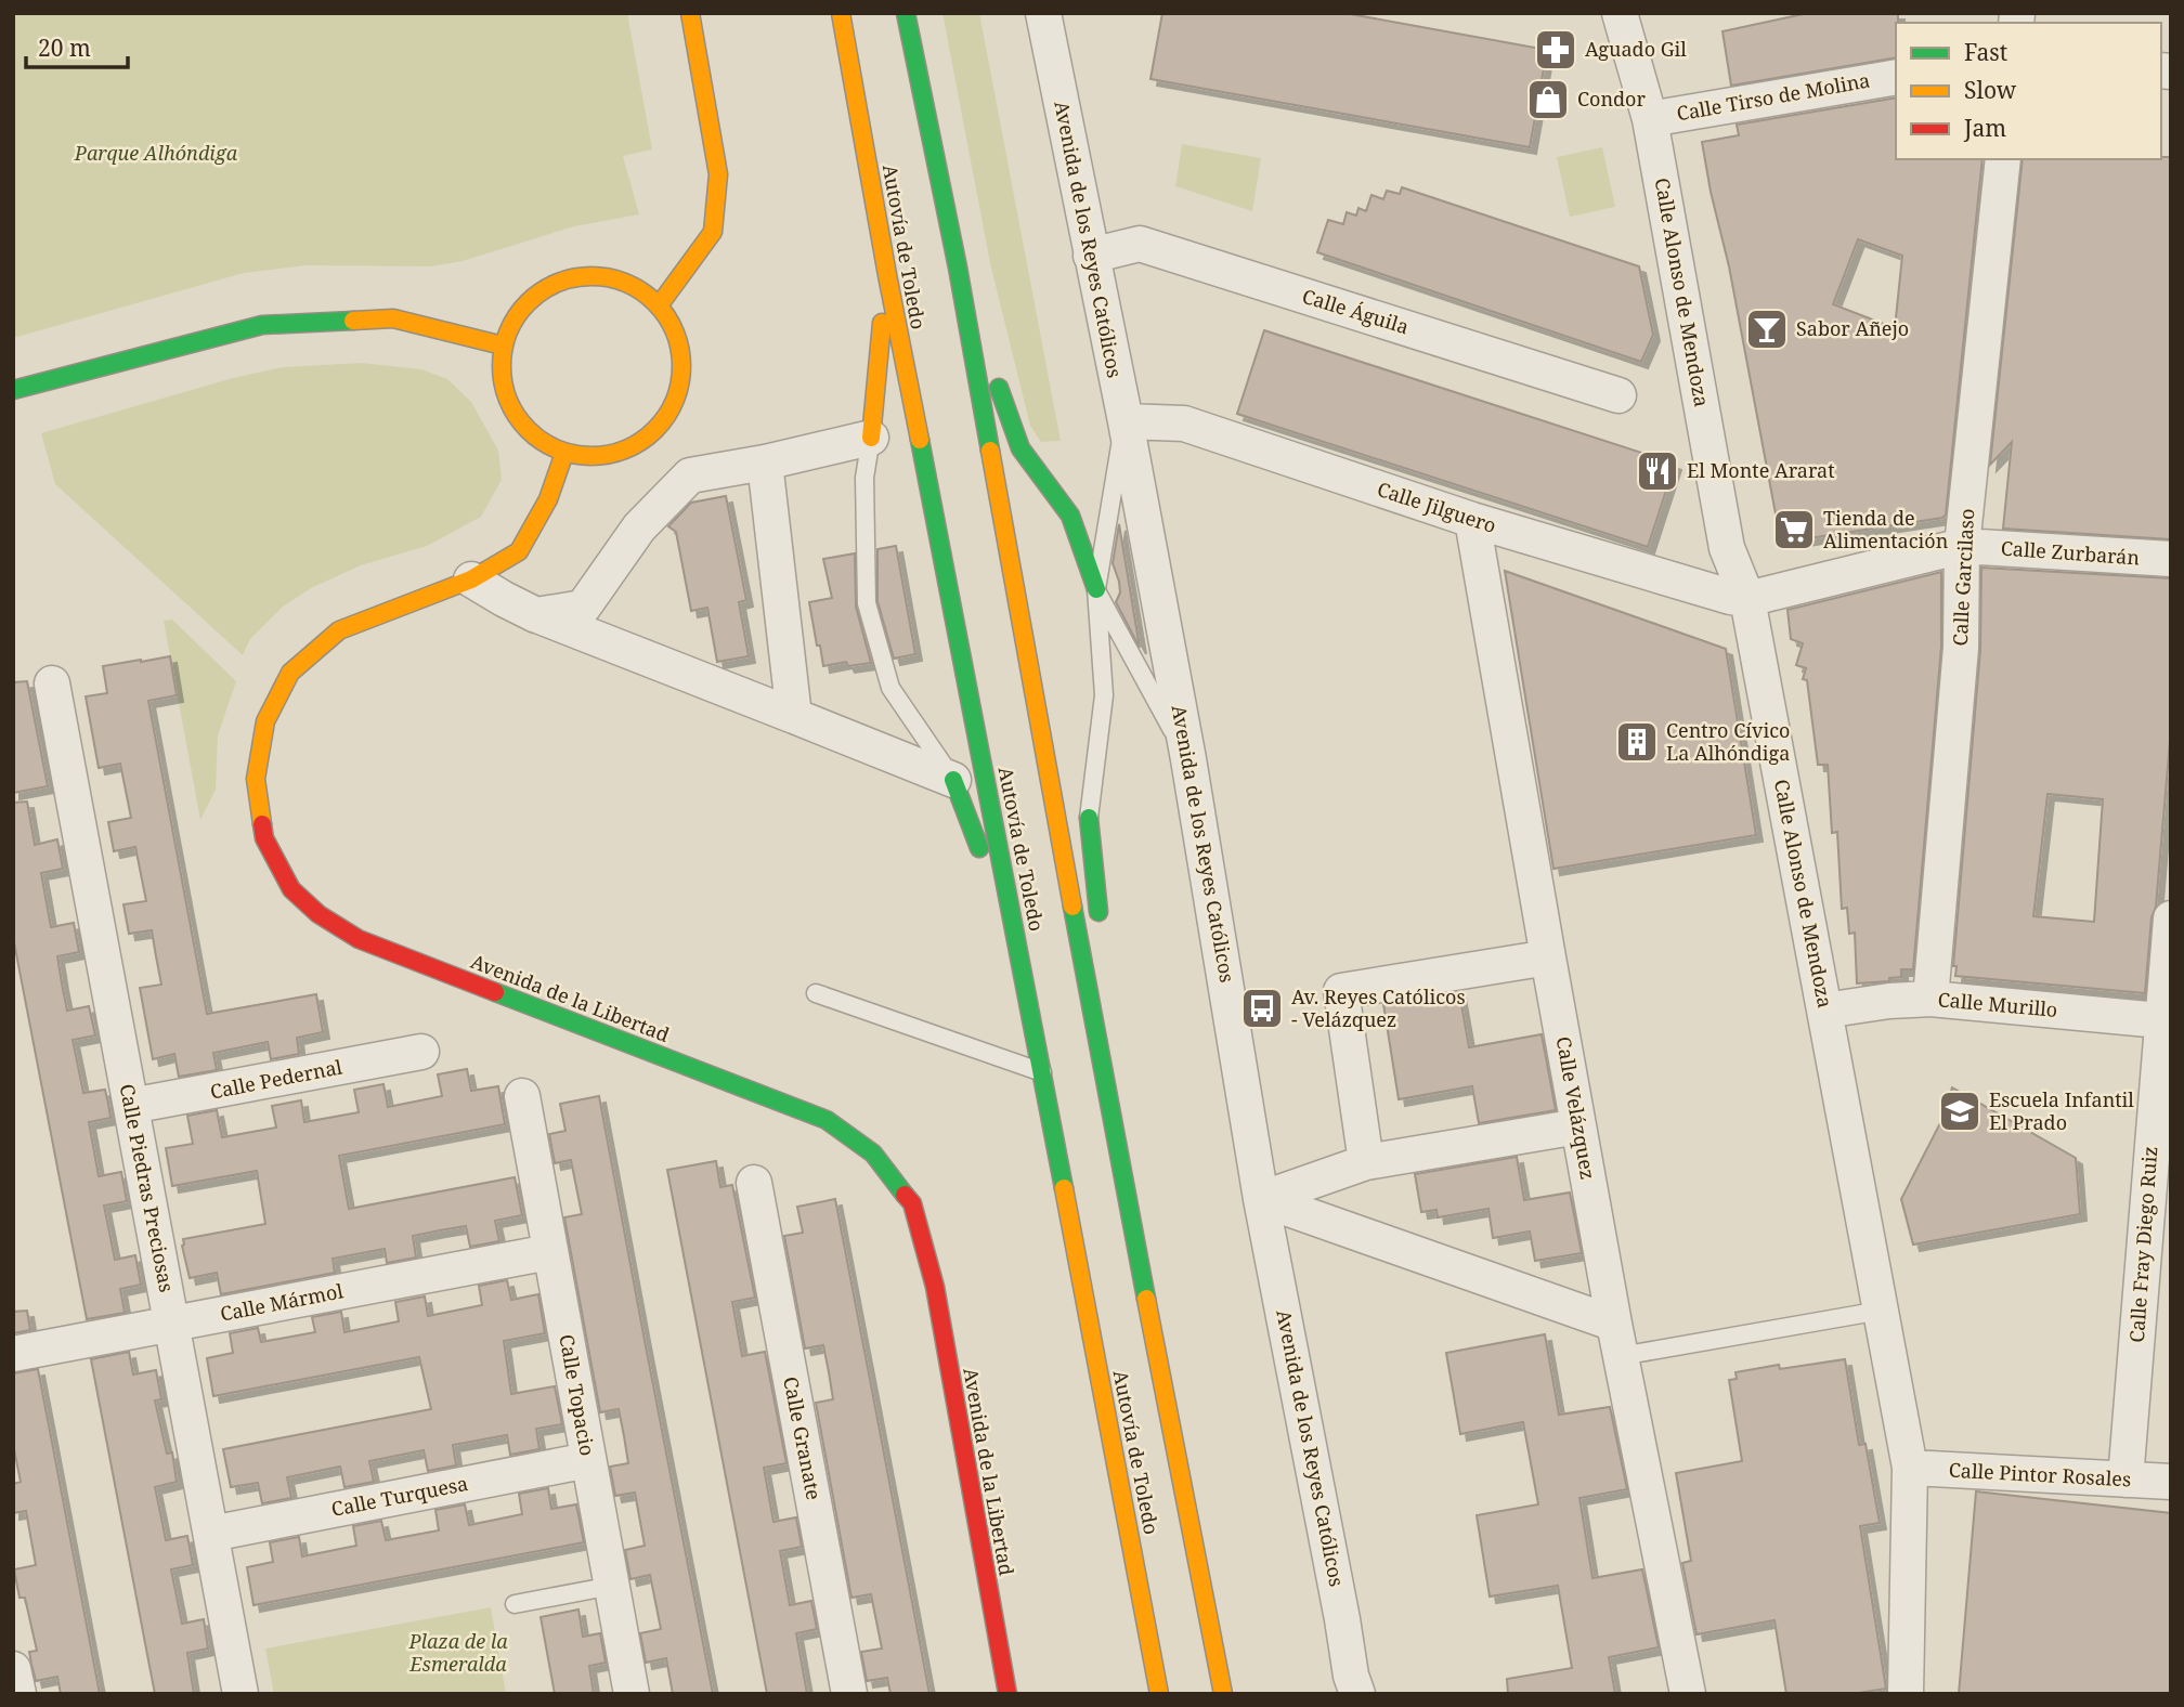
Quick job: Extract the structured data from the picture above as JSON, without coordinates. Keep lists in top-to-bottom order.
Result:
{
  "streets": {
    "main road": ["Autovía de Toledo", "Avenida de la Libertad"],
    "street": [
      "Calle Tirso de Molina",
      "Avenida de los Reyes Católicos",
      "Calle Alonso de Mendoza",
      "Calle Águila",
      "Calle Jilguero",
      "Calle Zurbarán",
      "Calle Garcilaso",
      "Calle Murillo",
      "Calle Pedernal",
      "Calle Velázquez",
      "Calle Piedras Preciosas",
      "Calle Fray Diego Ruiz",
      "Calle Mármol",
      "Calle Topacio",
      "Calle Granate",
      "Calle Pintor Rosales",
      "Calle Turquesa"
    ]
  },
  "crossings": [
    ["Calle Tirso de Molina", "Calle Alonso de Mendoza"],
    ["Avenida de los Reyes Católicos", "Calle Águila"],
    ["Avenida de los Reyes Católicos", "Calle Jilguero"],
    ["Calle Alonso de Mendoza", "Calle Jilguero"],
    ["Calle Alonso de Mendoza", "Calle Zurbarán"],
    ["Calle Alonso de Mendoza", "Calle Murillo"],
    ["Calle Alonso de Mendoza", "Calle Pintor Rosales"],
    ["Calle Jilguero", "Calle Zurbarán"],
    ["Calle Jilguero", "Calle Velázquez"],
    ["Calle Zurbarán", "Calle Garcilaso"],
    ["Calle Garcilaso", "Calle Murillo"],
    ["Calle Murillo", "Calle Fray Diego Ruiz"],
    ["Calle Pedernal", "Calle Piedras Preciosas"],
    ["Calle Piedras Preciosas", "Calle Mármol"],
    ["Calle Piedras Preciosas", "Calle Turquesa"],
    ["Calle Fray Diego Ruiz", "Calle Pintor Rosales"],
    ["Calle Mármol", "Calle Topacio"],
    ["Calle Topacio", "Calle Turquesa"]
  ],
  "parks": ["Parque Alhóndiga", "Plaza de la Esmeralda"],
  "places": {
    "pharmacy": ["Aguado Gil"],
    "shop": ["Condor"],
    "bar": ["Sabor Añejo"],
    "restaurant": ["El Monte Ararat"],
    "supermarket": ["Tienda de Alimentación"],
    "building": ["Centro Cívico La Alhóndiga"],
    "bus stop": ["Av. Reyes Católicos - Velázquez"],
    "school or university": ["Escuela Infantil El Prado"]
  },
  "legend": ["Fast", "Slow", "Jam"],
  "scale_bar": "20 m"
}
